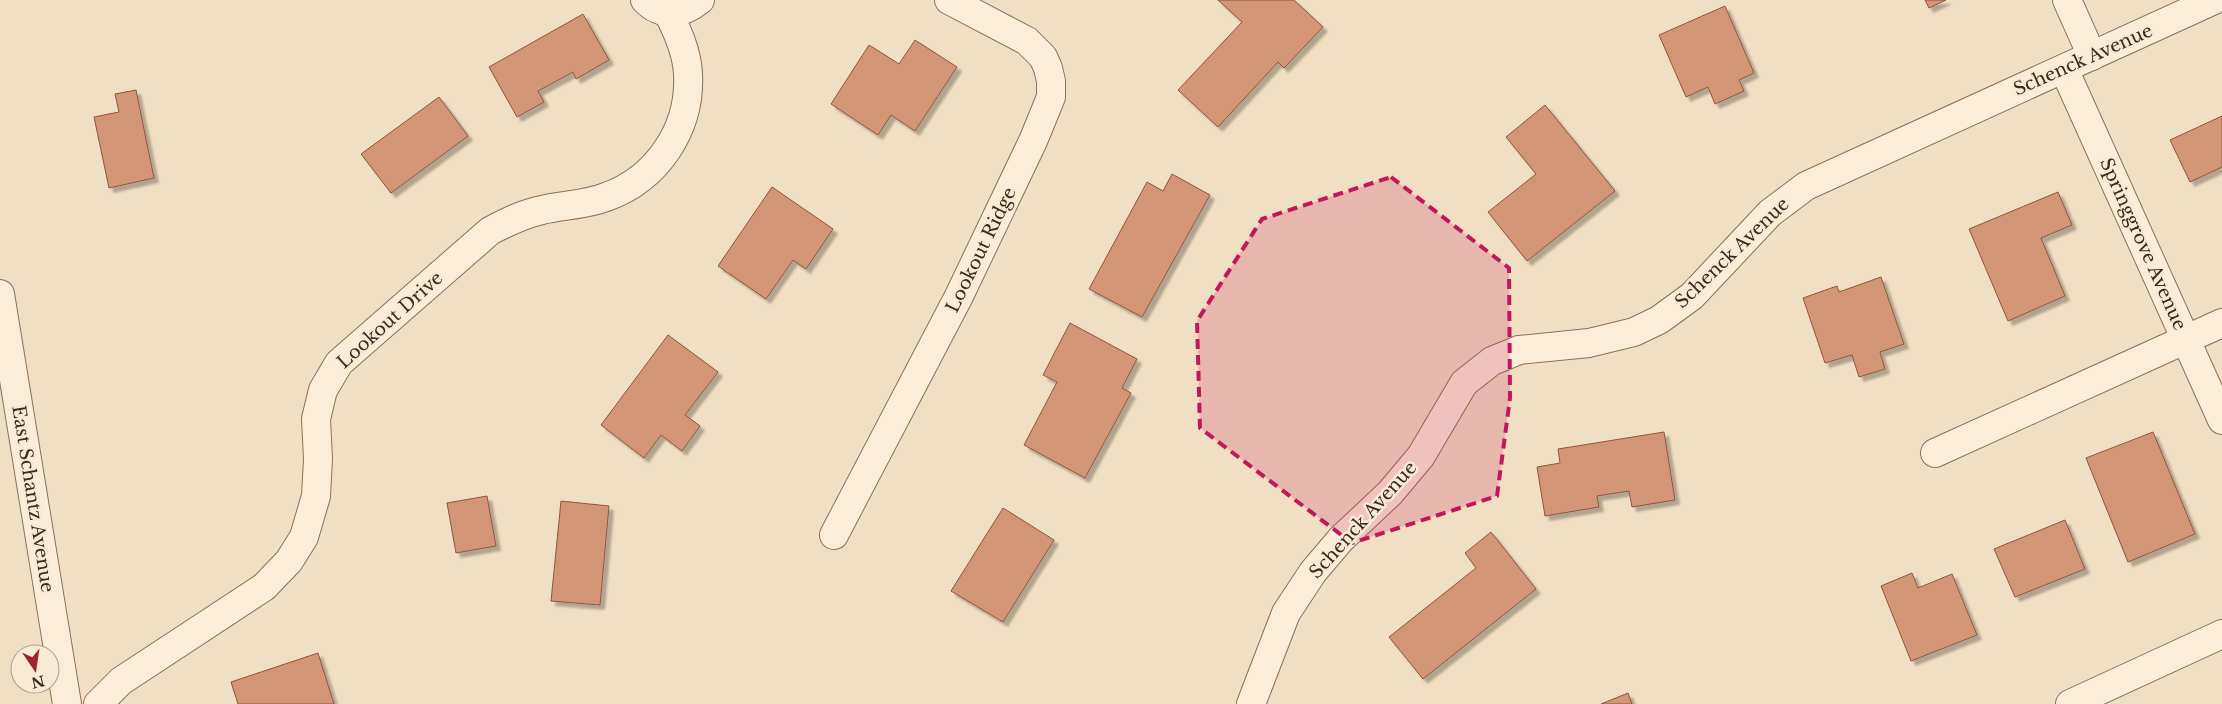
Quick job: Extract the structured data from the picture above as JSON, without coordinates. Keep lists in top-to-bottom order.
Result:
{
  "streets": {
    "street": [
      "Schenck Avenue",
      "Springgrove Avenue",
      "Lookout Ridge",
      "Lookout Drive",
      "East Schantz Avenue"
    ]
  },
  "crossings": [
    ["Schenck Avenue", "Springgrove Avenue"]
  ],
  "north": "bottom"
}
